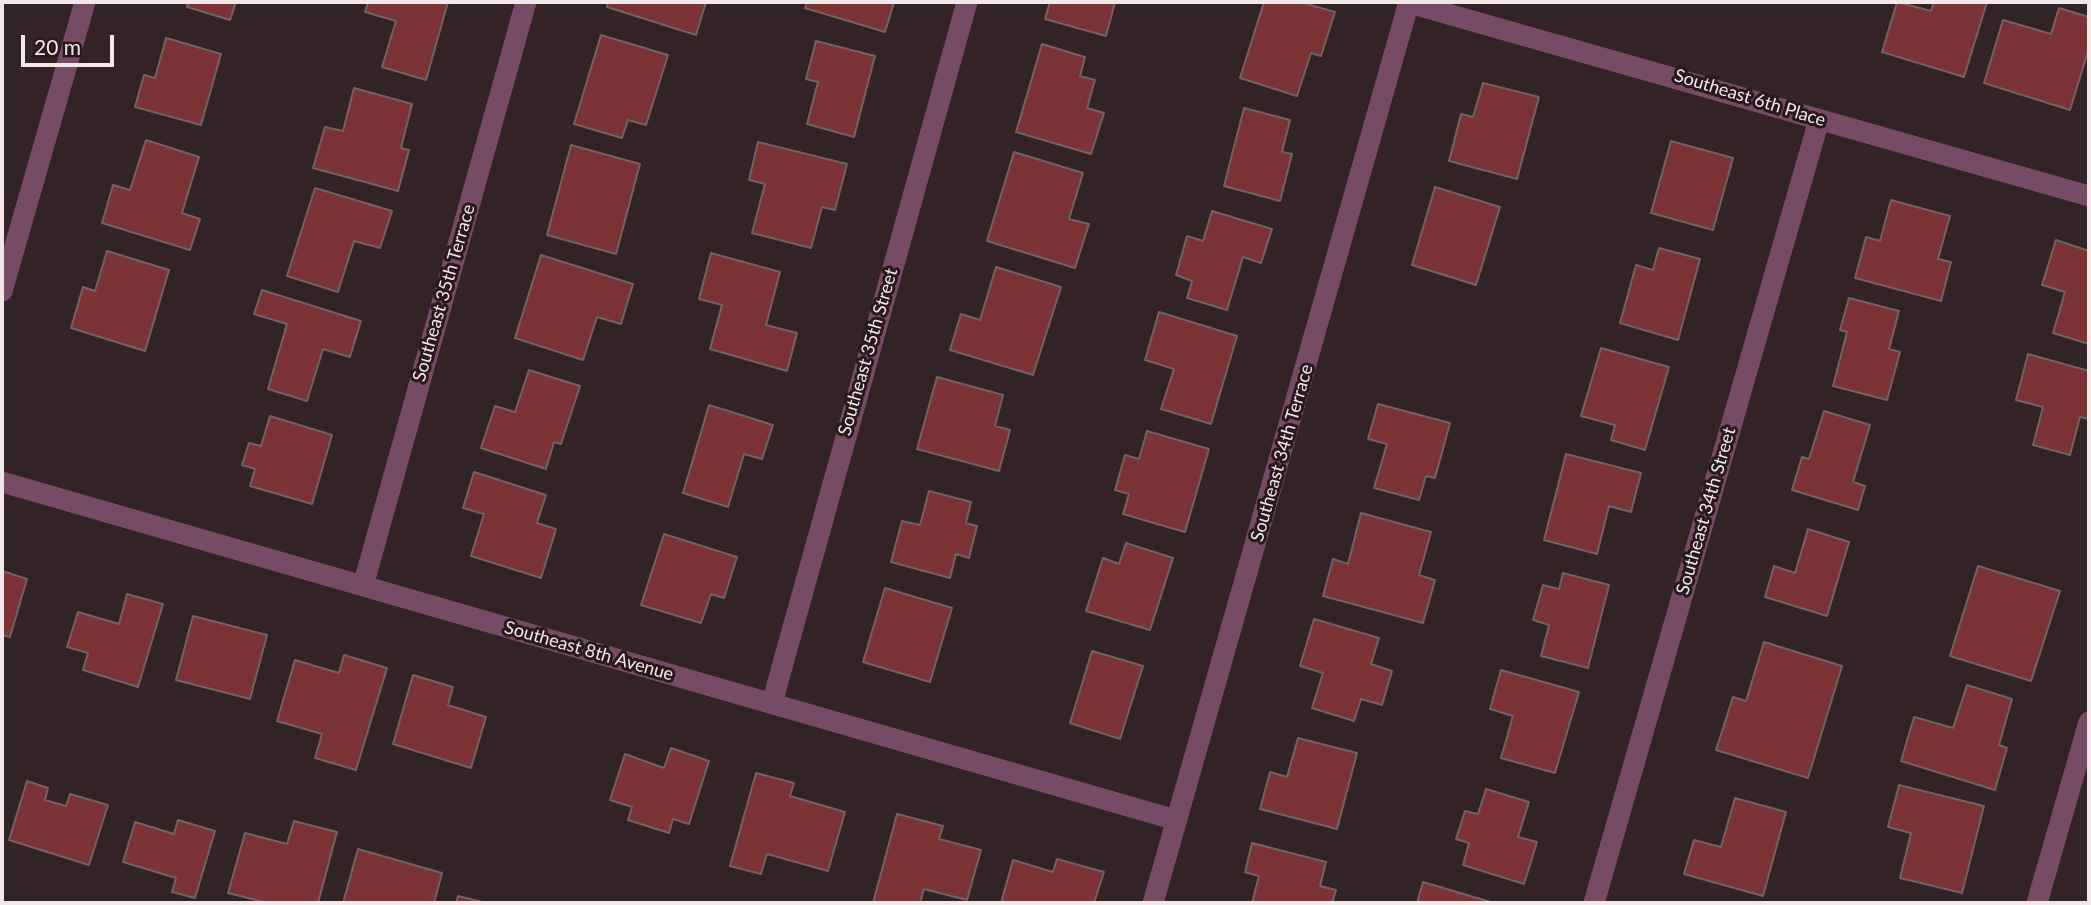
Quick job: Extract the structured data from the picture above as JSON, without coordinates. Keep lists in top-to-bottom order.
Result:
{
  "streets": {
    "street": [
      "Southeast 6th Place",
      "Southeast 35th Terrace",
      "Southeast 35th Street",
      "Southeast 34th Terrace",
      "Southeast 34th Street",
      "Southeast 8th Avenue"
    ]
  },
  "crossings": [
    ["Southeast 6th Place", "Southeast 34th Terrace"],
    ["Southeast 6th Place", "Southeast 34th Street"],
    ["Southeast 35th Terrace", "Southeast 8th Avenue"],
    ["Southeast 35th Street", "Southeast 8th Avenue"],
    ["Southeast 34th Terrace", "Southeast 8th Avenue"]
  ],
  "scale_bar": "20 m"
}
